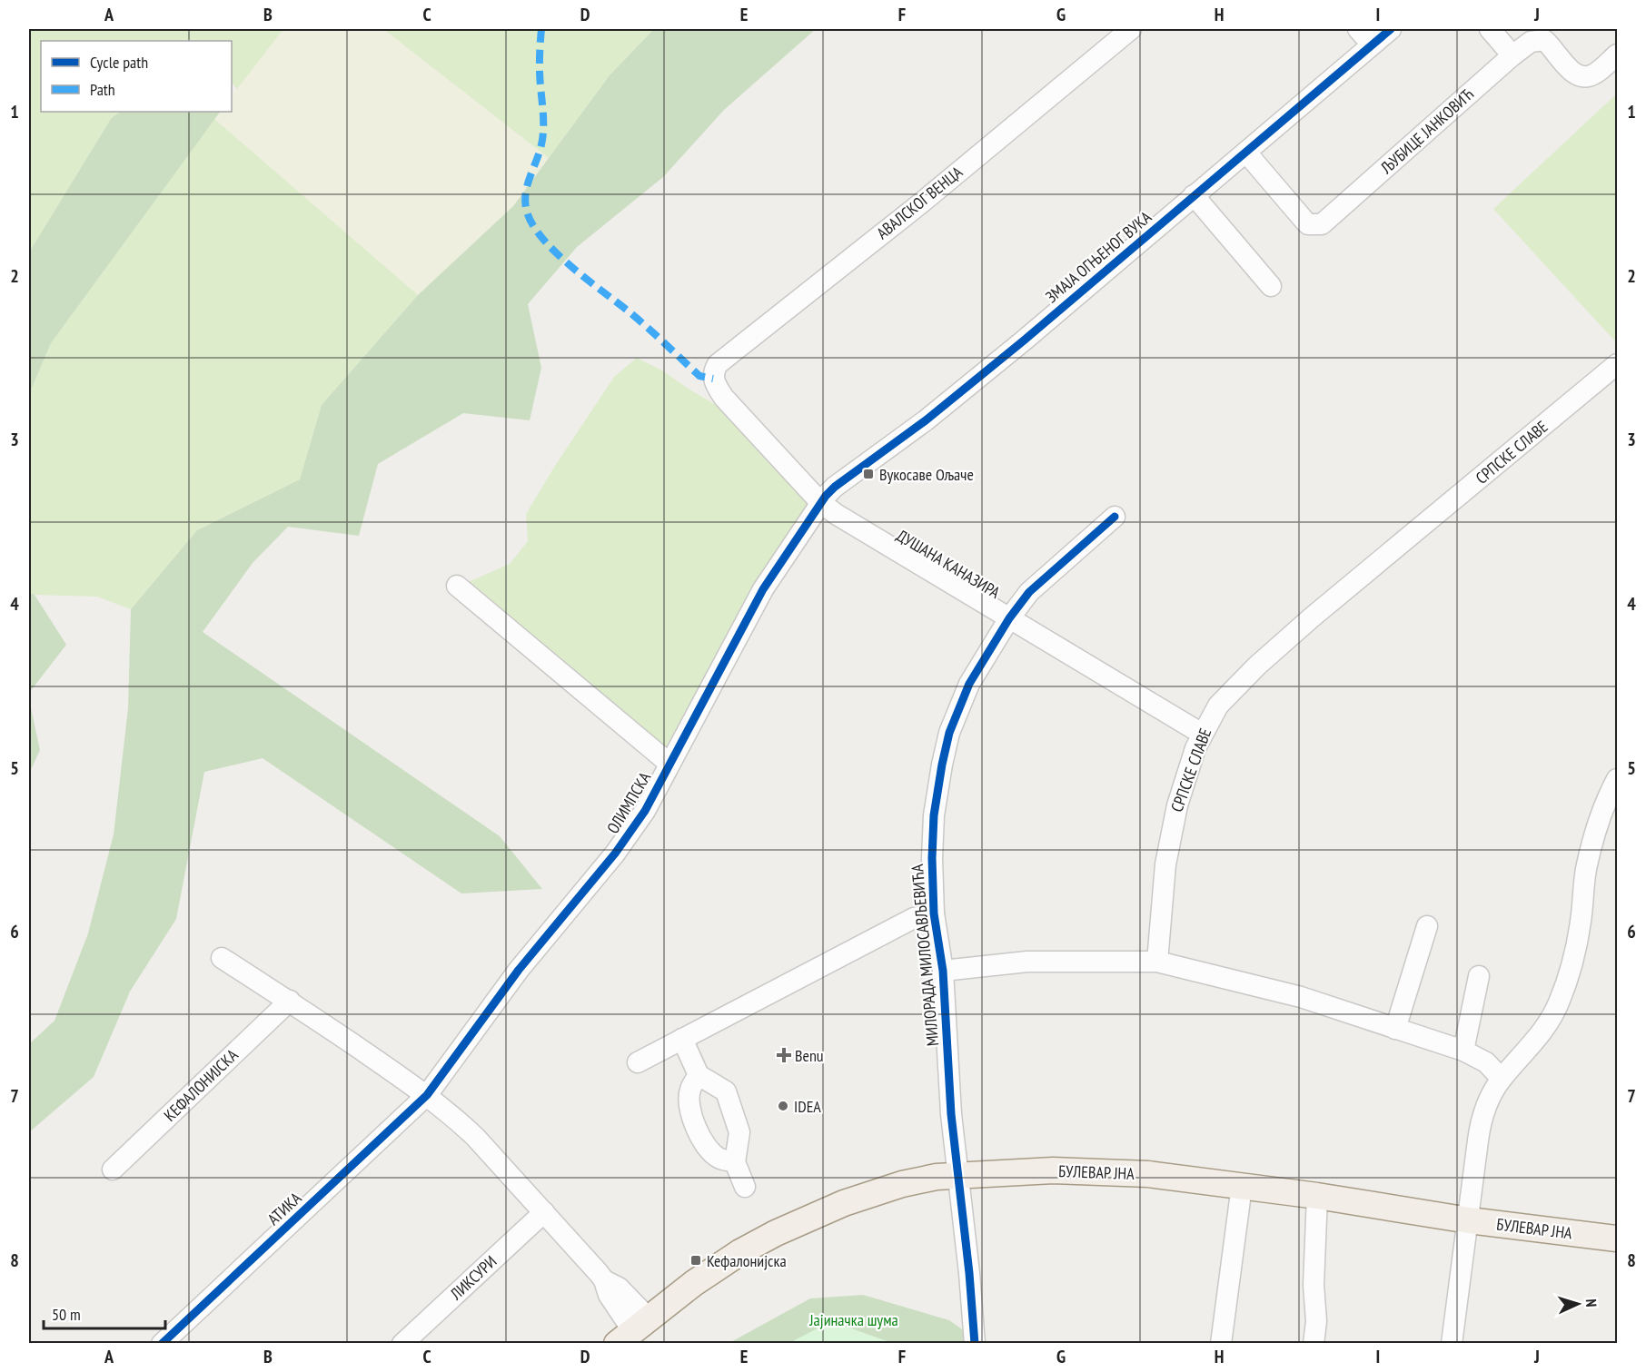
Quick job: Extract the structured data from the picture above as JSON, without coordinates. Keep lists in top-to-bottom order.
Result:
{
  "streets": {
    "main road": ["БУЛЕВАР ЈНА"],
    "street": [
      "ЉУБИЦЕ ЈАНКОВИЋ",
      "АВАЛСКОГ ВЕНЦА",
      "ЗМАЈА ОГЊЕНОГ ВУКА",
      "СРПСКЕ СЛАВЕ",
      "ДУШАНА КАНАЗИРА",
      "ОЛИМПСКА",
      "МИЛОРАДА МИЛОСАВЉЕВИЋА",
      "КЕФАЛОНИЈСКА",
      "АТИКА",
      "ЛИКСУРИ"
    ]
  },
  "crossings": [
    ["ЉУБИЦЕ ЈАНКОВИЋ", "ЗМАЈА ОГЊЕНОГ ВУКА"],
    ["АВАЛСКОГ ВЕНЦА", "ДУШАНА КАНАЗИРА"],
    ["ЗМАЈА ОГЊЕНОГ ВУКА", "ДУШАНА КАНАЗИРА"],
    ["ЗМАЈА ОГЊЕНОГ ВУКА", "ОЛИМПСКА"],
    ["СРПСКЕ СЛАВЕ", "ДУШАНА КАНАЗИРА"],
    ["ДУШАНА КАНАЗИРА", "ОЛИМПСКА"],
    ["ДУШАНА КАНАЗИРА", "МИЛОРАДА МИЛОСАВЉЕВИЋА"],
    ["ОЛИМПСКА", "АТИКА"],
    ["МИЛОРАДА МИЛОСАВЉЕВИЋА", "БУЛЕВАР ЈНА"]
  ],
  "parks": ["Јајиначка шума"],
  "places": {
    "transit": ["Вукосаве Ољаче", "Кефалонијска"],
    "health": ["Benu"],
    "other": ["IDEA"]
  },
  "legend": ["Cycle path", "Path"],
  "scale_bar": "50 m",
  "north": "right",
  "grid": {
    "columns": [
      "A",
      "B",
      "C",
      "D",
      "E",
      "F",
      "G",
      "H",
      "I",
      "J"
    ],
    "rows": [
      "1",
      "2",
      "3",
      "4",
      "5",
      "6",
      "7",
      "8"
    ]
  }
}
